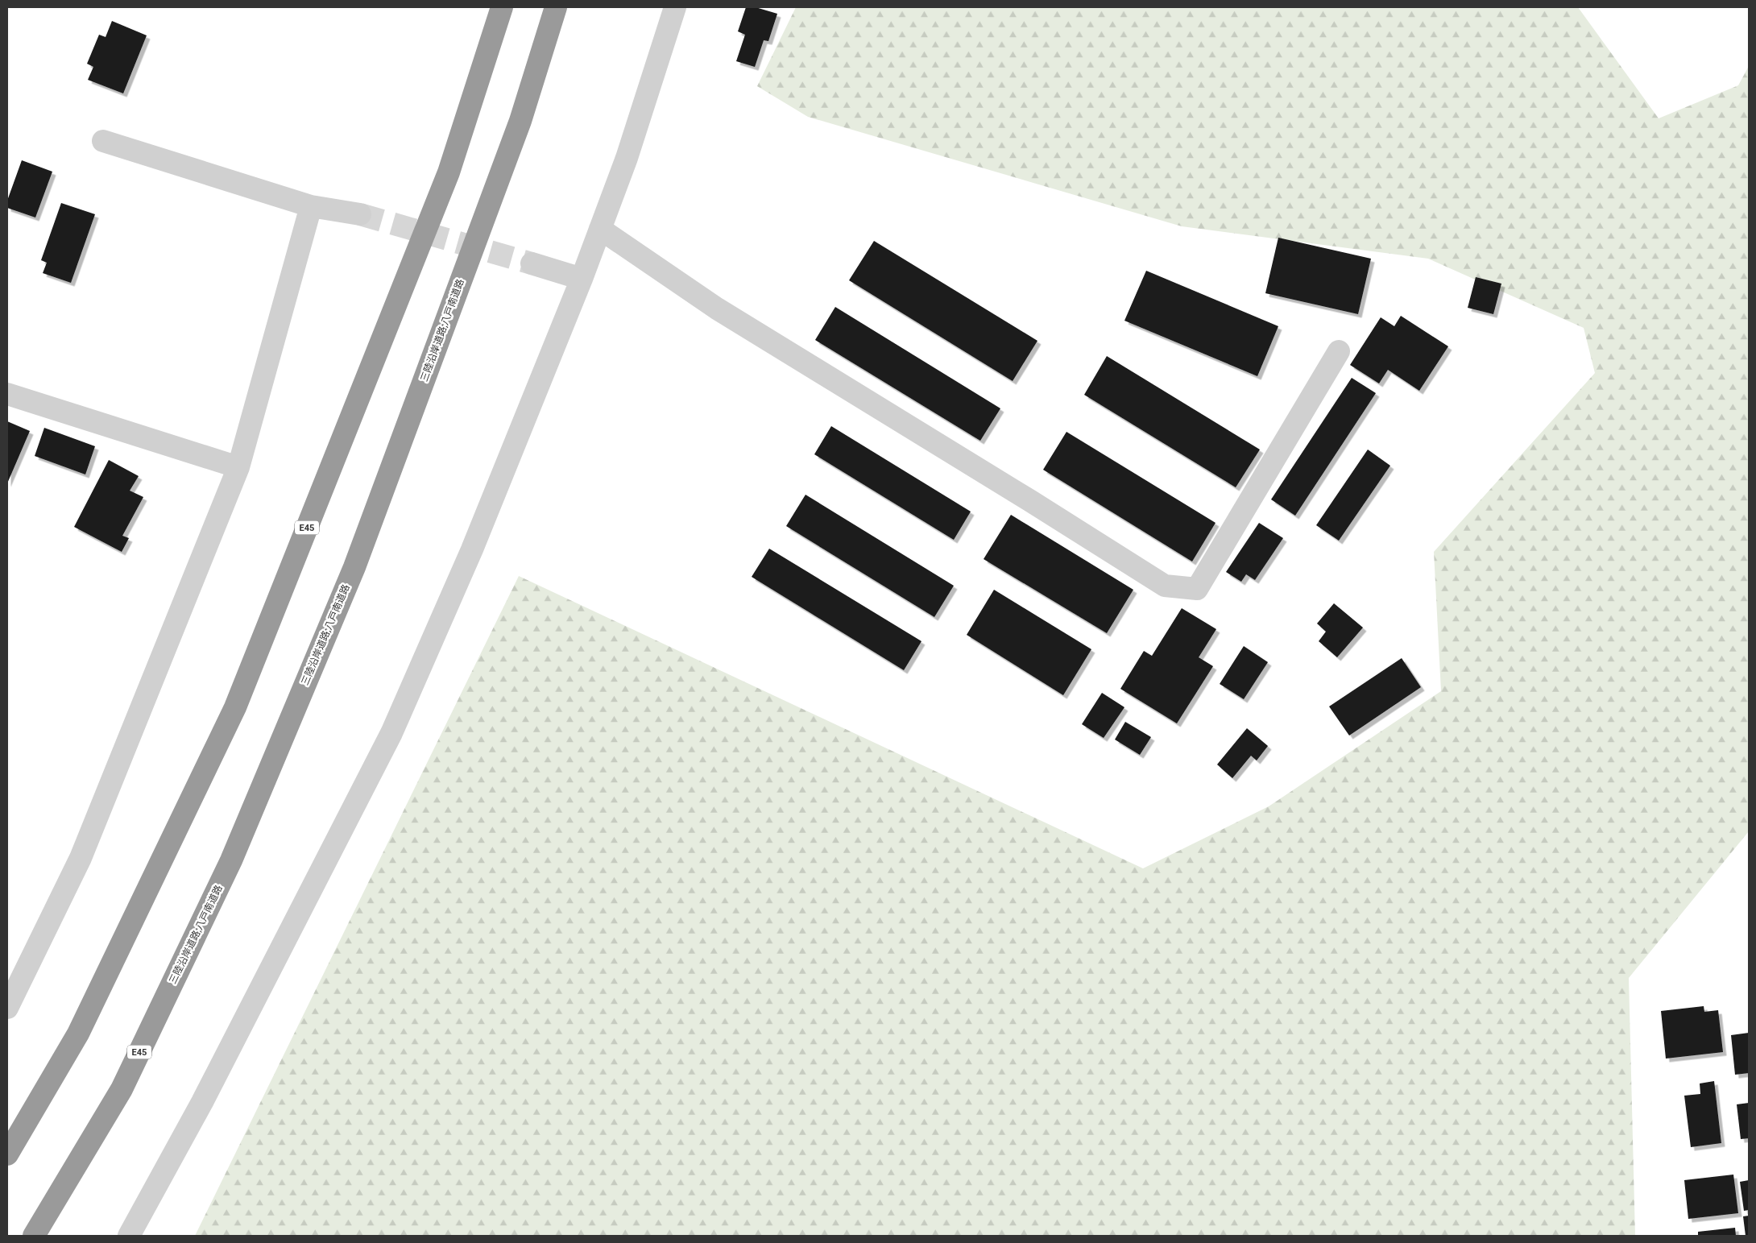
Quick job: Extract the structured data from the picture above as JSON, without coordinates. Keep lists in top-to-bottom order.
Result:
{
  "streets": {
    "highway": ["三陸沿岸道路;八戸南道路", "E45"]
  }
}
